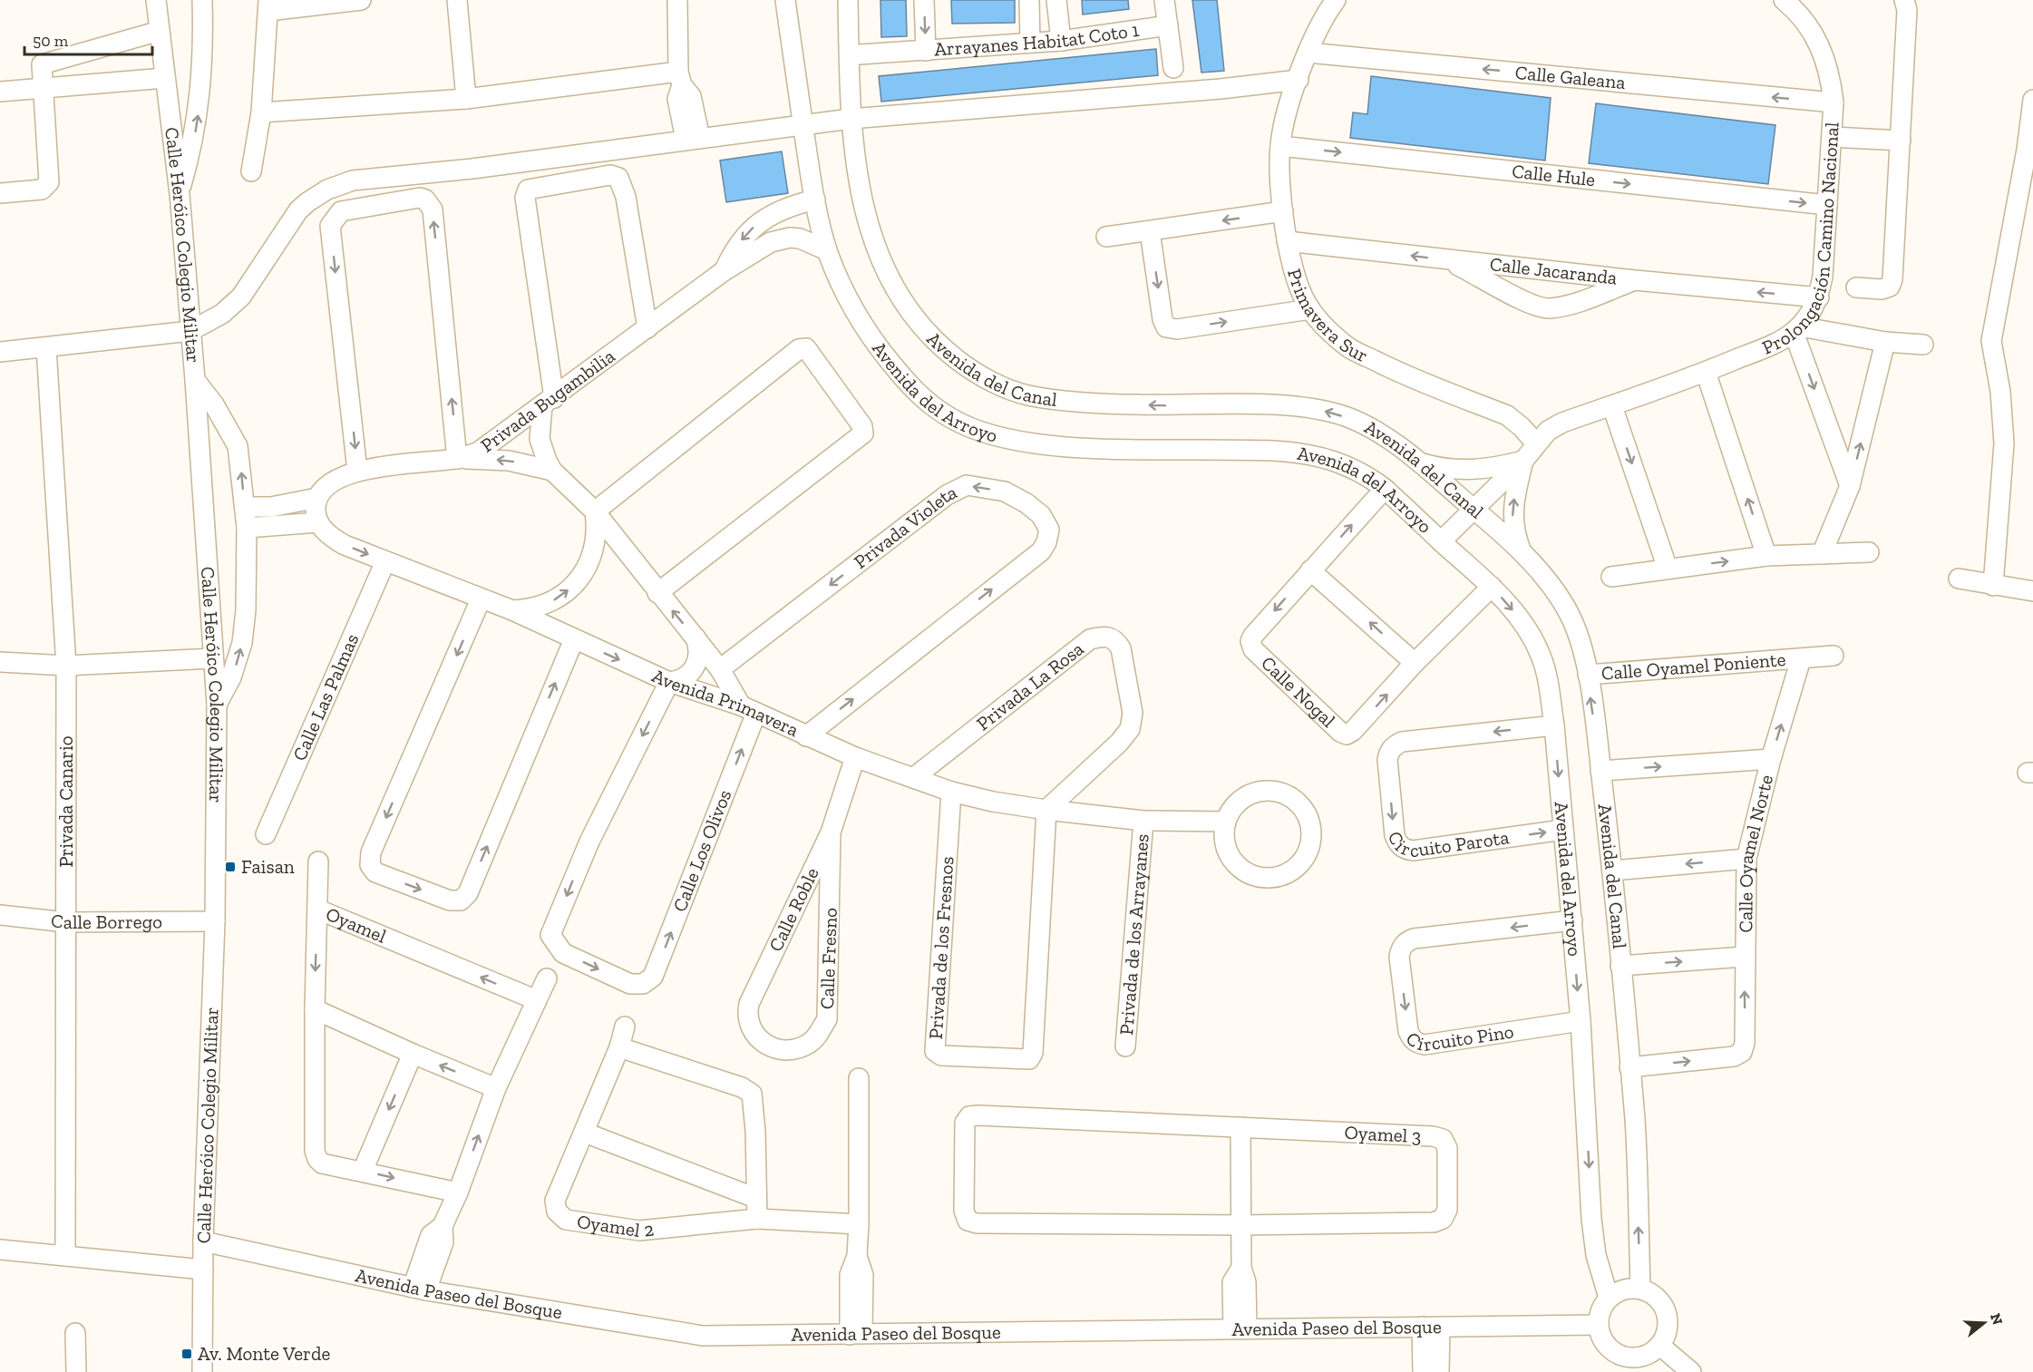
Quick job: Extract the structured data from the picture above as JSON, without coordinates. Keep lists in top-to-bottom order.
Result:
{
  "streets": {
    "street": [
      "Arrayanes Habitat Coto 1",
      "Calle Galeana",
      "Calle Hule",
      "Prolongación Camino Nacional",
      "Calle Heróico Colegio Militar",
      "Calle Jacaranda",
      "Primavera Sur",
      "Avenida del Canal",
      "Avenida del Arroyo",
      "Privada Bugambilia",
      "Privada Violeta",
      "Calle Oyamel Poniente",
      "Privada La Rosa",
      "Calle Nogal",
      "Calle Las Palmas",
      "Avenida Primavera",
      "Privada Canario",
      "Circuito Parota",
      "Calle Los Olivos",
      "Calle Oyamel Norte",
      "Calle Roble",
      "Calle Borrego",
      "Oyamel",
      "Privada de los Arrayanes",
      "Privada de los Fresnos",
      "Calle Fresno",
      "Circuito Pino",
      "Oyamel 3",
      "Oyamel 2",
      "Avenida Paseo del Bosque"
    ]
  },
  "crossings": [
    ["Calle Galeana", "Prolongación Camino Nacional"],
    ["Calle Hule", "Prolongación Camino Nacional"],
    ["Calle Hule", "Primavera Sur"],
    ["Prolongación Camino Nacional", "Calle Jacaranda"],
    ["Prolongación Camino Nacional", "Primavera Sur"],
    ["Prolongación Camino Nacional", "Avenida del Canal"],
    ["Prolongación Camino Nacional", "Avenida del Arroyo"],
    ["Calle Heróico Colegio Militar", "Calle Borrego"],
    ["Calle Heróico Colegio Militar", "Avenida Paseo del Bosque"],
    ["Calle Jacaranda", "Primavera Sur"],
    ["Avenida del Canal", "Avenida del Arroyo"],
    ["Avenida del Canal", "Calle Oyamel Poniente"],
    ["Avenida del Canal", "Calle Oyamel Norte"],
    ["Avenida del Canal", "Avenida Paseo del Bosque"],
    ["Avenida del Arroyo", "Privada Bugambilia"],
    ["Avenida del Arroyo", "Calle Nogal"],
    ["Avenida del Arroyo", "Circuito Parota"],
    ["Avenida del Arroyo", "Circuito Pino"],
    ["Avenida del Arroyo", "Avenida Paseo del Bosque"],
    ["Privada Violeta", "Avenida Primavera"],
    ["Calle Oyamel Poniente", "Calle Oyamel Norte"],
    ["Privada La Rosa", "Avenida Primavera"],
    ["Privada La Rosa", "Privada de los Fresnos"],
    ["Calle Las Palmas", "Avenida Primavera"],
    ["Avenida Primavera", "Calle Los Olivos"],
    ["Avenida Primavera", "Calle Roble"],
    ["Avenida Primavera", "Privada de los Arrayanes"],
    ["Avenida Primavera", "Privada de los Fresnos"],
    ["Privada Canario", "Calle Borrego"],
    ["Calle Roble", "Calle Fresno"]
  ],
  "one_way": [
    "Calle Galeana",
    "Calle Jacaranda",
    "Avenida del Canal",
    "Avenida del Arroyo",
    "Calle Oyamel Norte"
  ],
  "places": {
    "transit": ["Faisan", "Av. Monte Verde"]
  },
  "scale_bar": "50 m",
  "north": "right"
}
